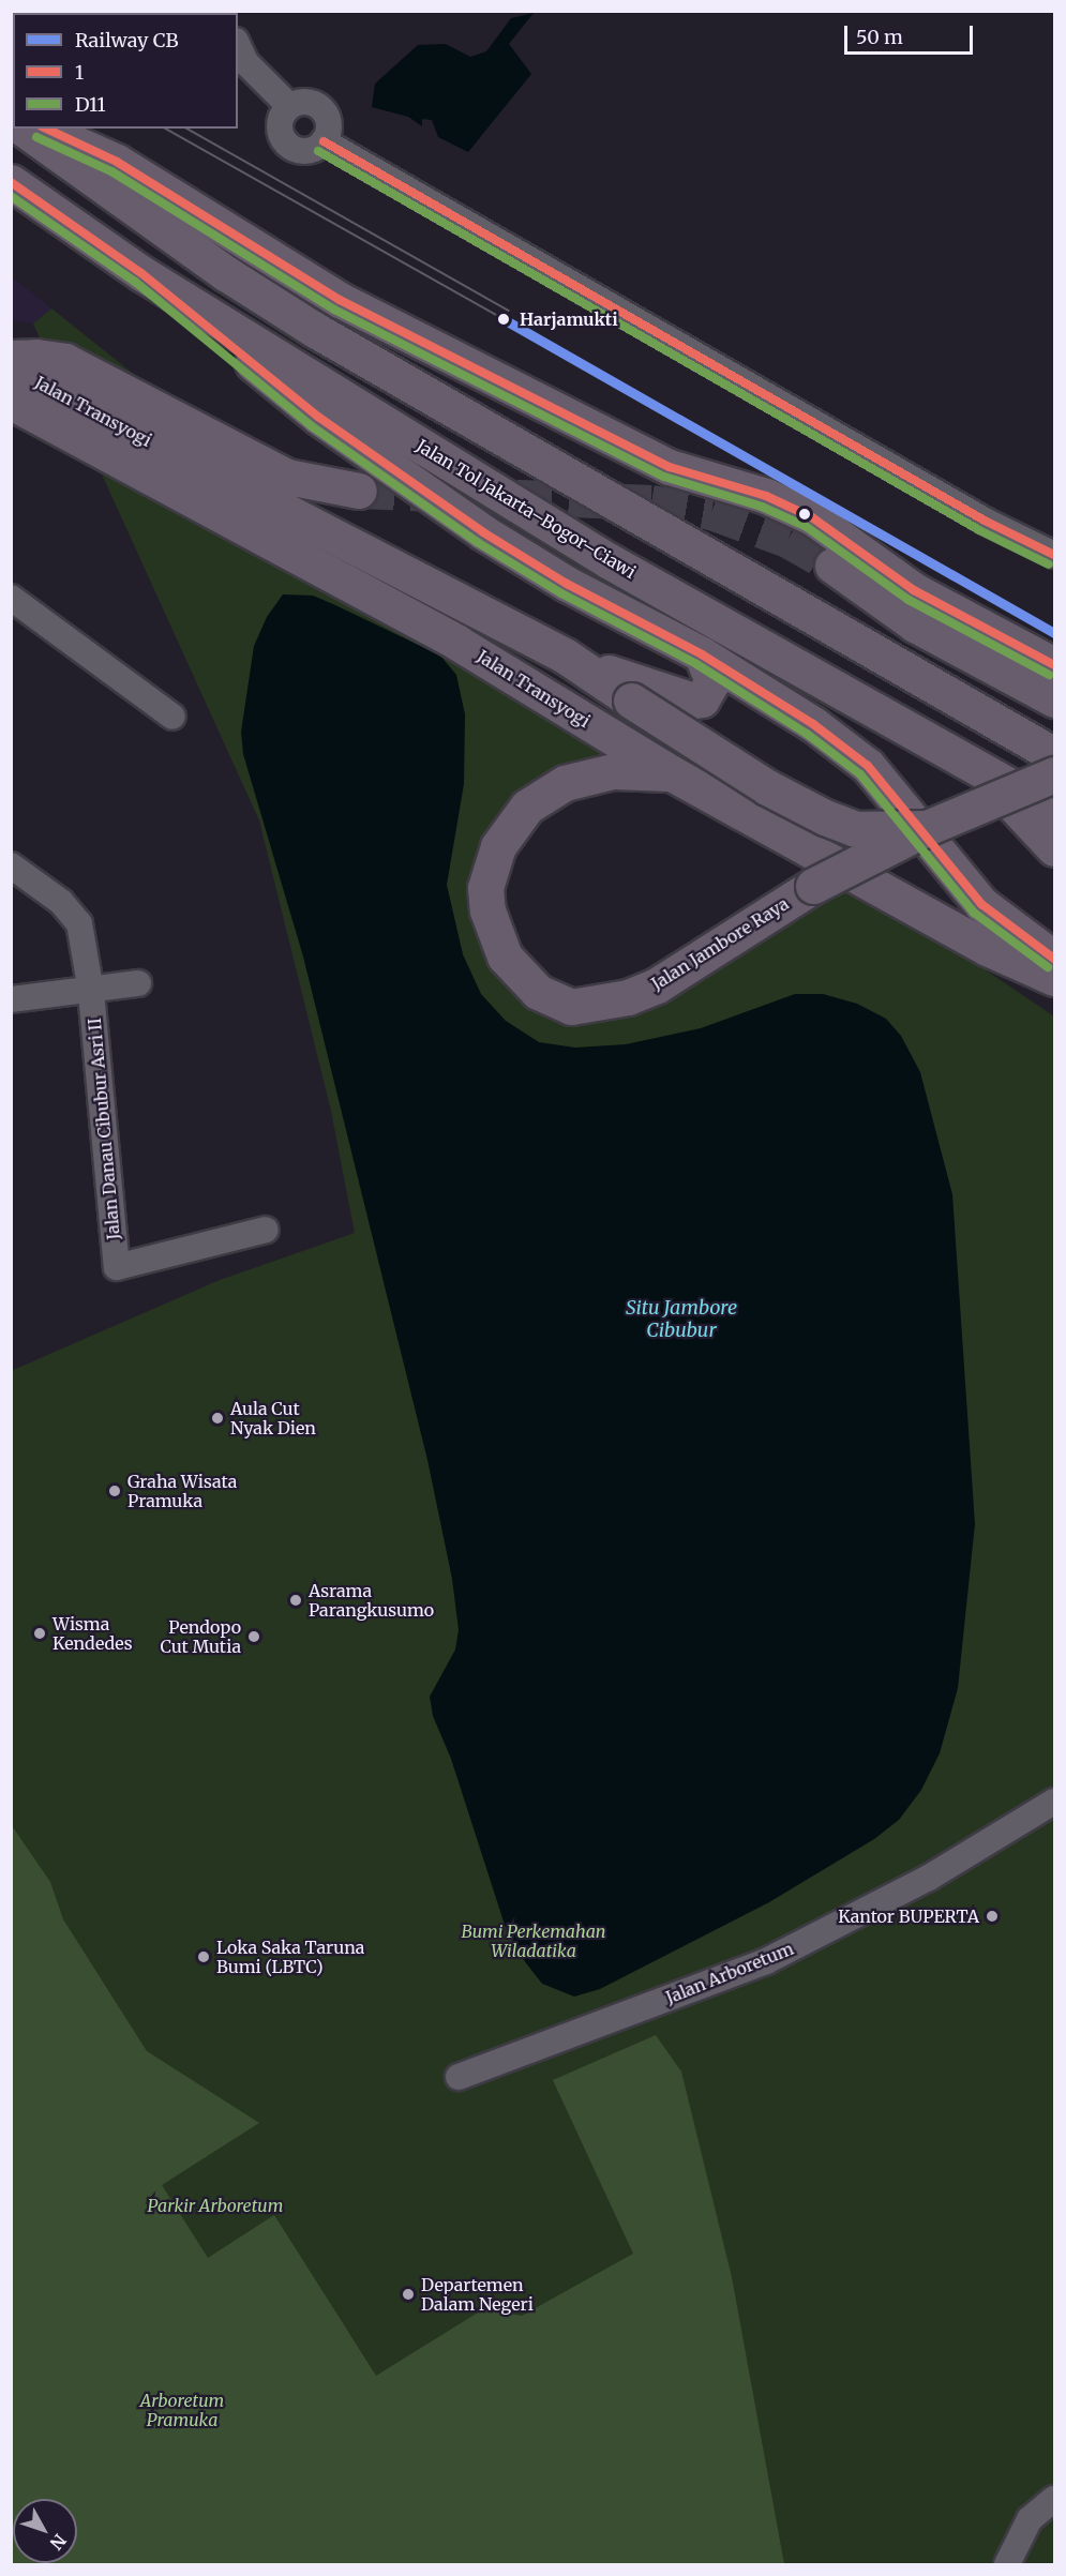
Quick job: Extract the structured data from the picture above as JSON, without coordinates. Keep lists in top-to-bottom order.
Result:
{
  "streets": {
    "highway": ["Jalan Transyogi", "Jalan Tol Jakarta–Bogor–Ciawi", "Jalan Jambore Raya"],
    "street": ["Jalan Danau Cibubur Asri II", "Jalan Arboretum"]
  },
  "crossings": [
    ["Jalan Transyogi", "Jalan Jambore Raya"]
  ],
  "water": ["Situ Jambore Cibubur"],
  "parks": ["Bumi Perkemahan Wiladatika", "Parkir Arboretum", "Arboretum Pramuka"],
  "places": [
    "Harjamukti",
    "Aula Cut Nyak Dien",
    "Graha Wisata Pramuka",
    "Asrama Parangkusumo",
    "Wisma Kendedes",
    "Pendopo Cut Mutia",
    "Kantor BUPERTA",
    "Loka Saka Taruna Bumi (LBTC)",
    "Departemen Dalam Negeri"
  ],
  "lines": ["transit line 1", "transit line D11", "rail line CB"],
  "legend": ["Railway CB", "1", "D11"],
  "scale_bar": "50 m",
  "north": "bottom right"
}
